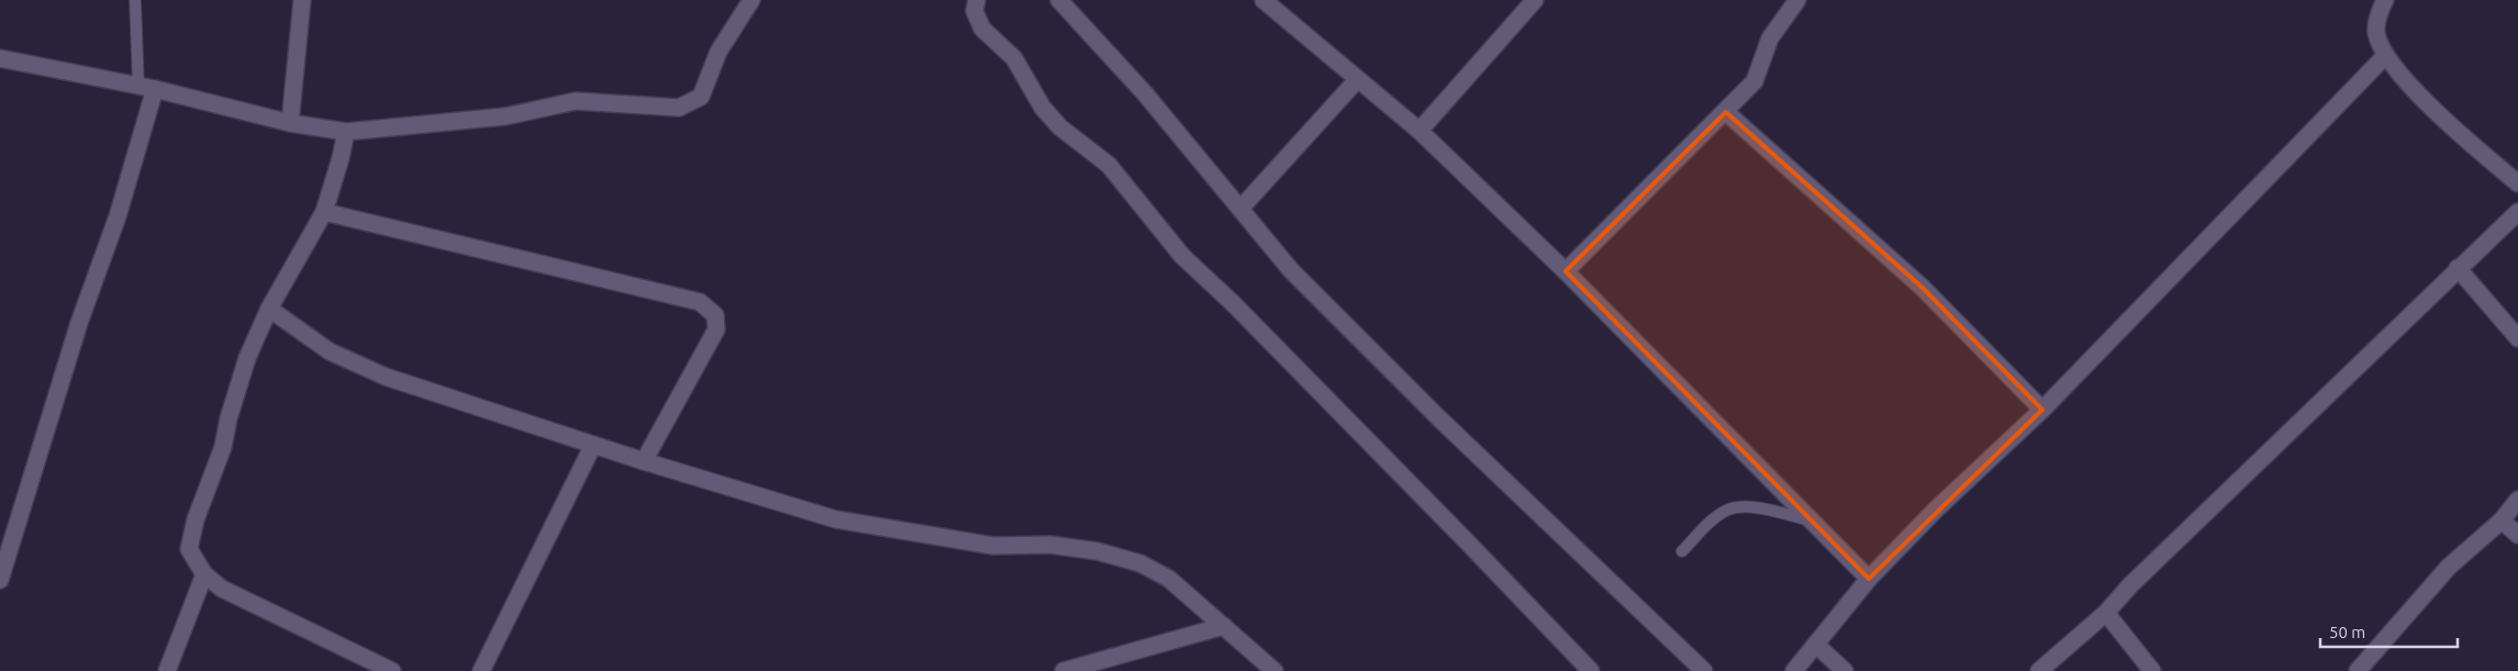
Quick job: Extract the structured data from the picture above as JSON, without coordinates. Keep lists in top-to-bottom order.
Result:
{
  "scale_bar": "50 m"
}
